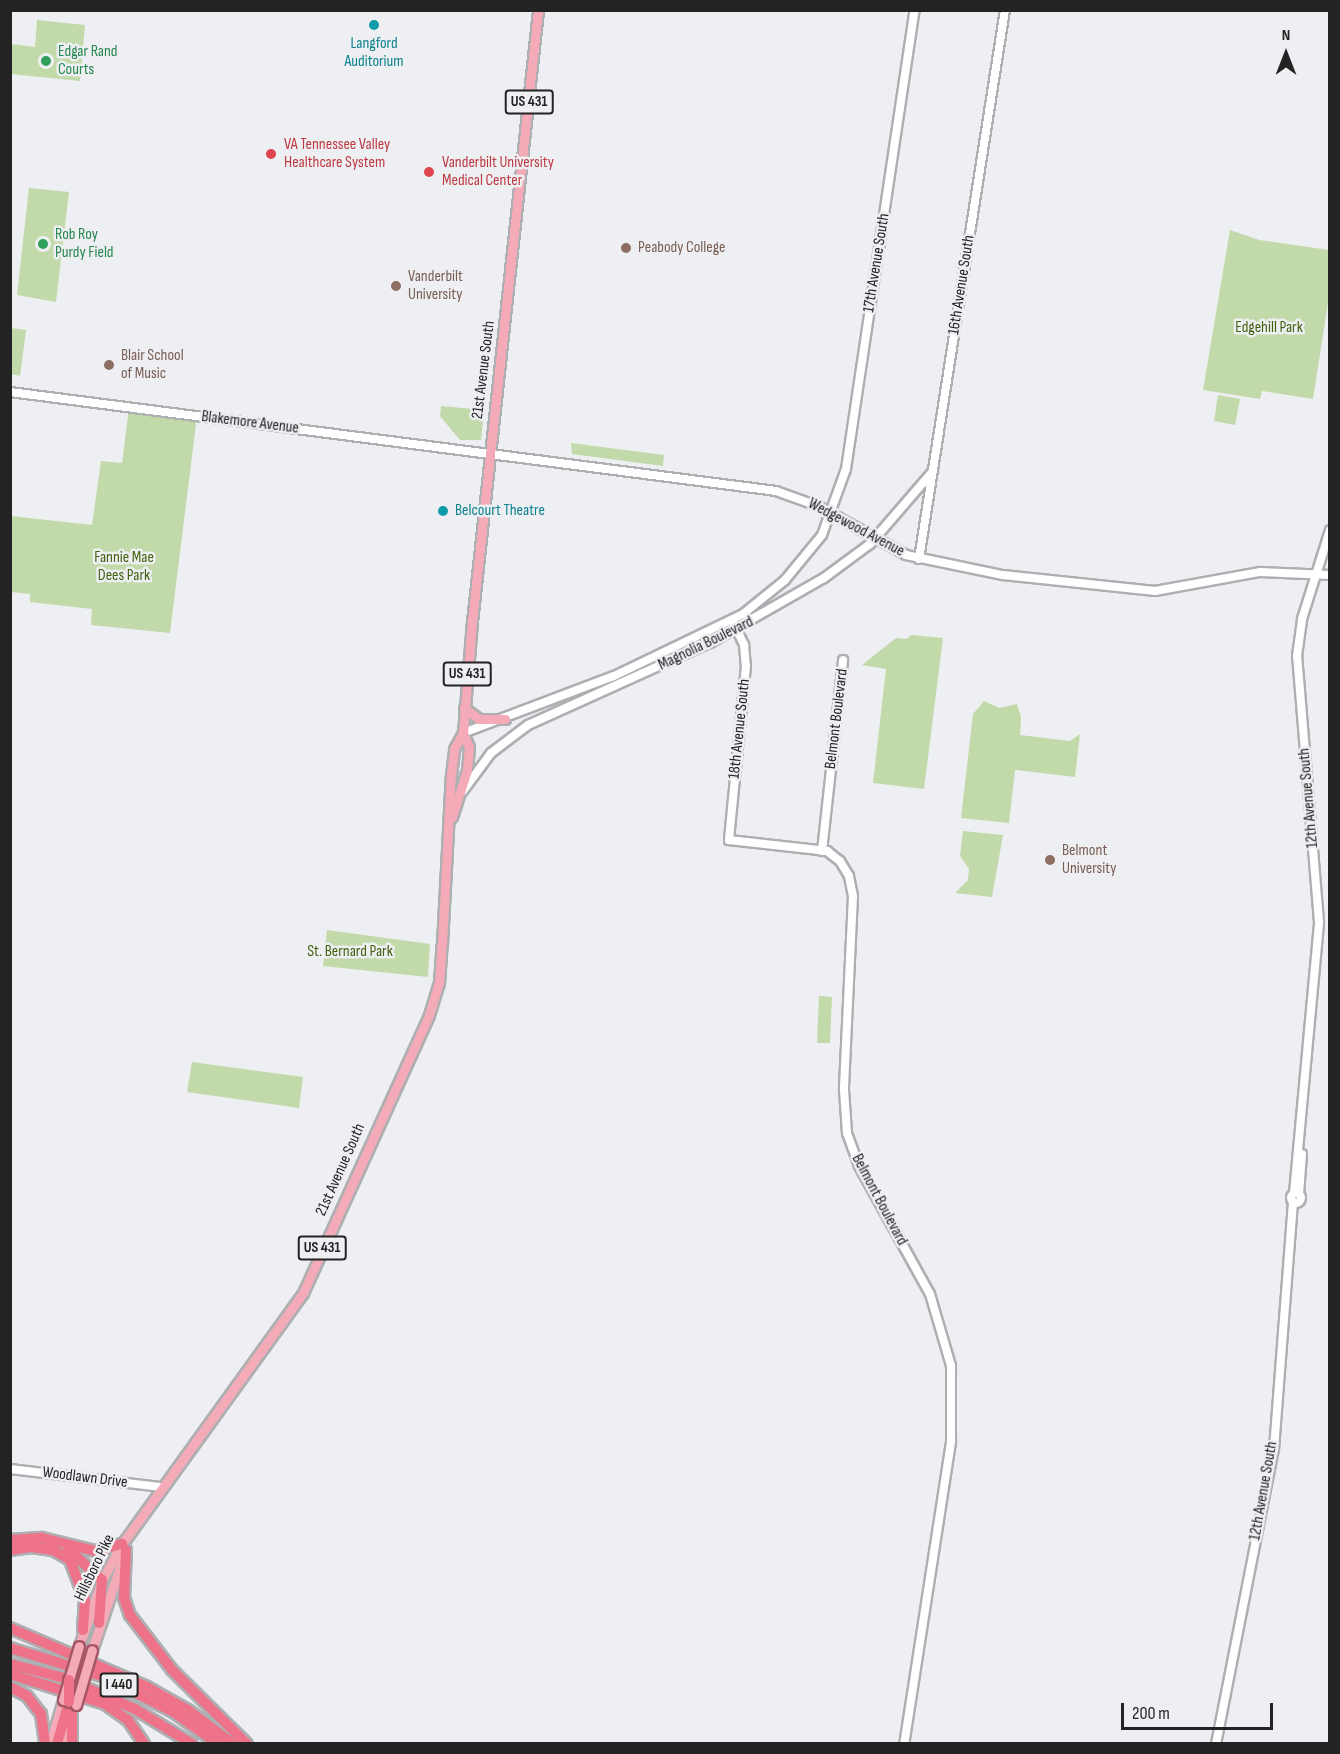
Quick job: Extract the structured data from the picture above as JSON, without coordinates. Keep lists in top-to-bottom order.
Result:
{
  "streets": {
    "highway": ["I 440"],
    "main road": [
      "US 431",
      "17th Avenue South",
      "16th Avenue South",
      "21st Avenue South",
      "Blakemore Avenue",
      "Wedgewood Avenue",
      "Magnolia Boulevard",
      "12th Avenue South",
      "Woodlawn Drive",
      "Hillsboro Pike"
    ],
    "street": ["Belmont Boulevard", "18th Avenue South"]
  },
  "crossings": [
    ["17th Avenue South", "Wedgewood Avenue"],
    ["17th Avenue South", "Magnolia Boulevard"],
    ["16th Avenue South", "Wedgewood Avenue"],
    ["16th Avenue South", "Magnolia Boulevard"],
    ["21st Avenue South", "Blakemore Avenue"],
    ["21st Avenue South", "Wedgewood Avenue"],
    ["21st Avenue South", "Magnolia Boulevard"],
    ["21st Avenue South", "Woodlawn Drive"],
    ["21st Avenue South", "Hillsboro Pike"],
    ["Blakemore Avenue", "Wedgewood Avenue"],
    ["Wedgewood Avenue", "Magnolia Boulevard"],
    ["Wedgewood Avenue", "12th Avenue South"],
    ["Magnolia Boulevard", "18th Avenue South"],
    ["Belmont Boulevard", "18th Avenue South"]
  ],
  "parks": ["Edgehill Park", "Fannie Mae Dees Park", "St. Bernard Park"],
  "places": [
    "Langford Auditorium",
    "Edgar Rand Courts",
    "VA Tennessee Valley Healthcare System",
    "Vanderbilt University Medical Center",
    "Rob Roy Purdy Field",
    "Peabody College",
    "Vanderbilt University",
    "Blair School of Music",
    "Belcourt Theatre",
    "Belmont University"
  ],
  "scale_bar": "200 m",
  "north": "top"
}
